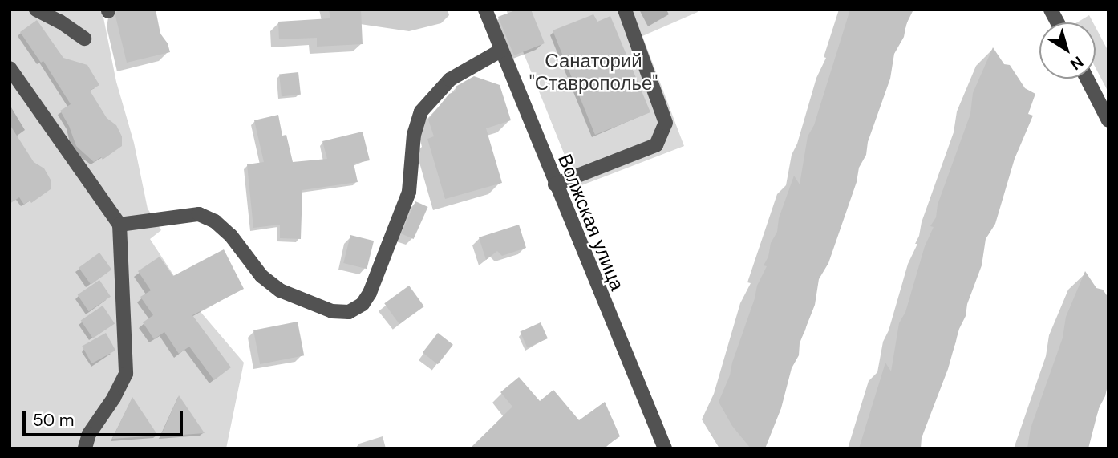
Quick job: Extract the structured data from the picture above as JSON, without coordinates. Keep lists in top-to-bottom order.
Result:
{
  "streets": {
    "street": ["Волжская улица"]
  },
  "parks": ["Санаторий \"Ставрополье\""],
  "scale_bar": "50 m",
  "north": "bottom right"
}
